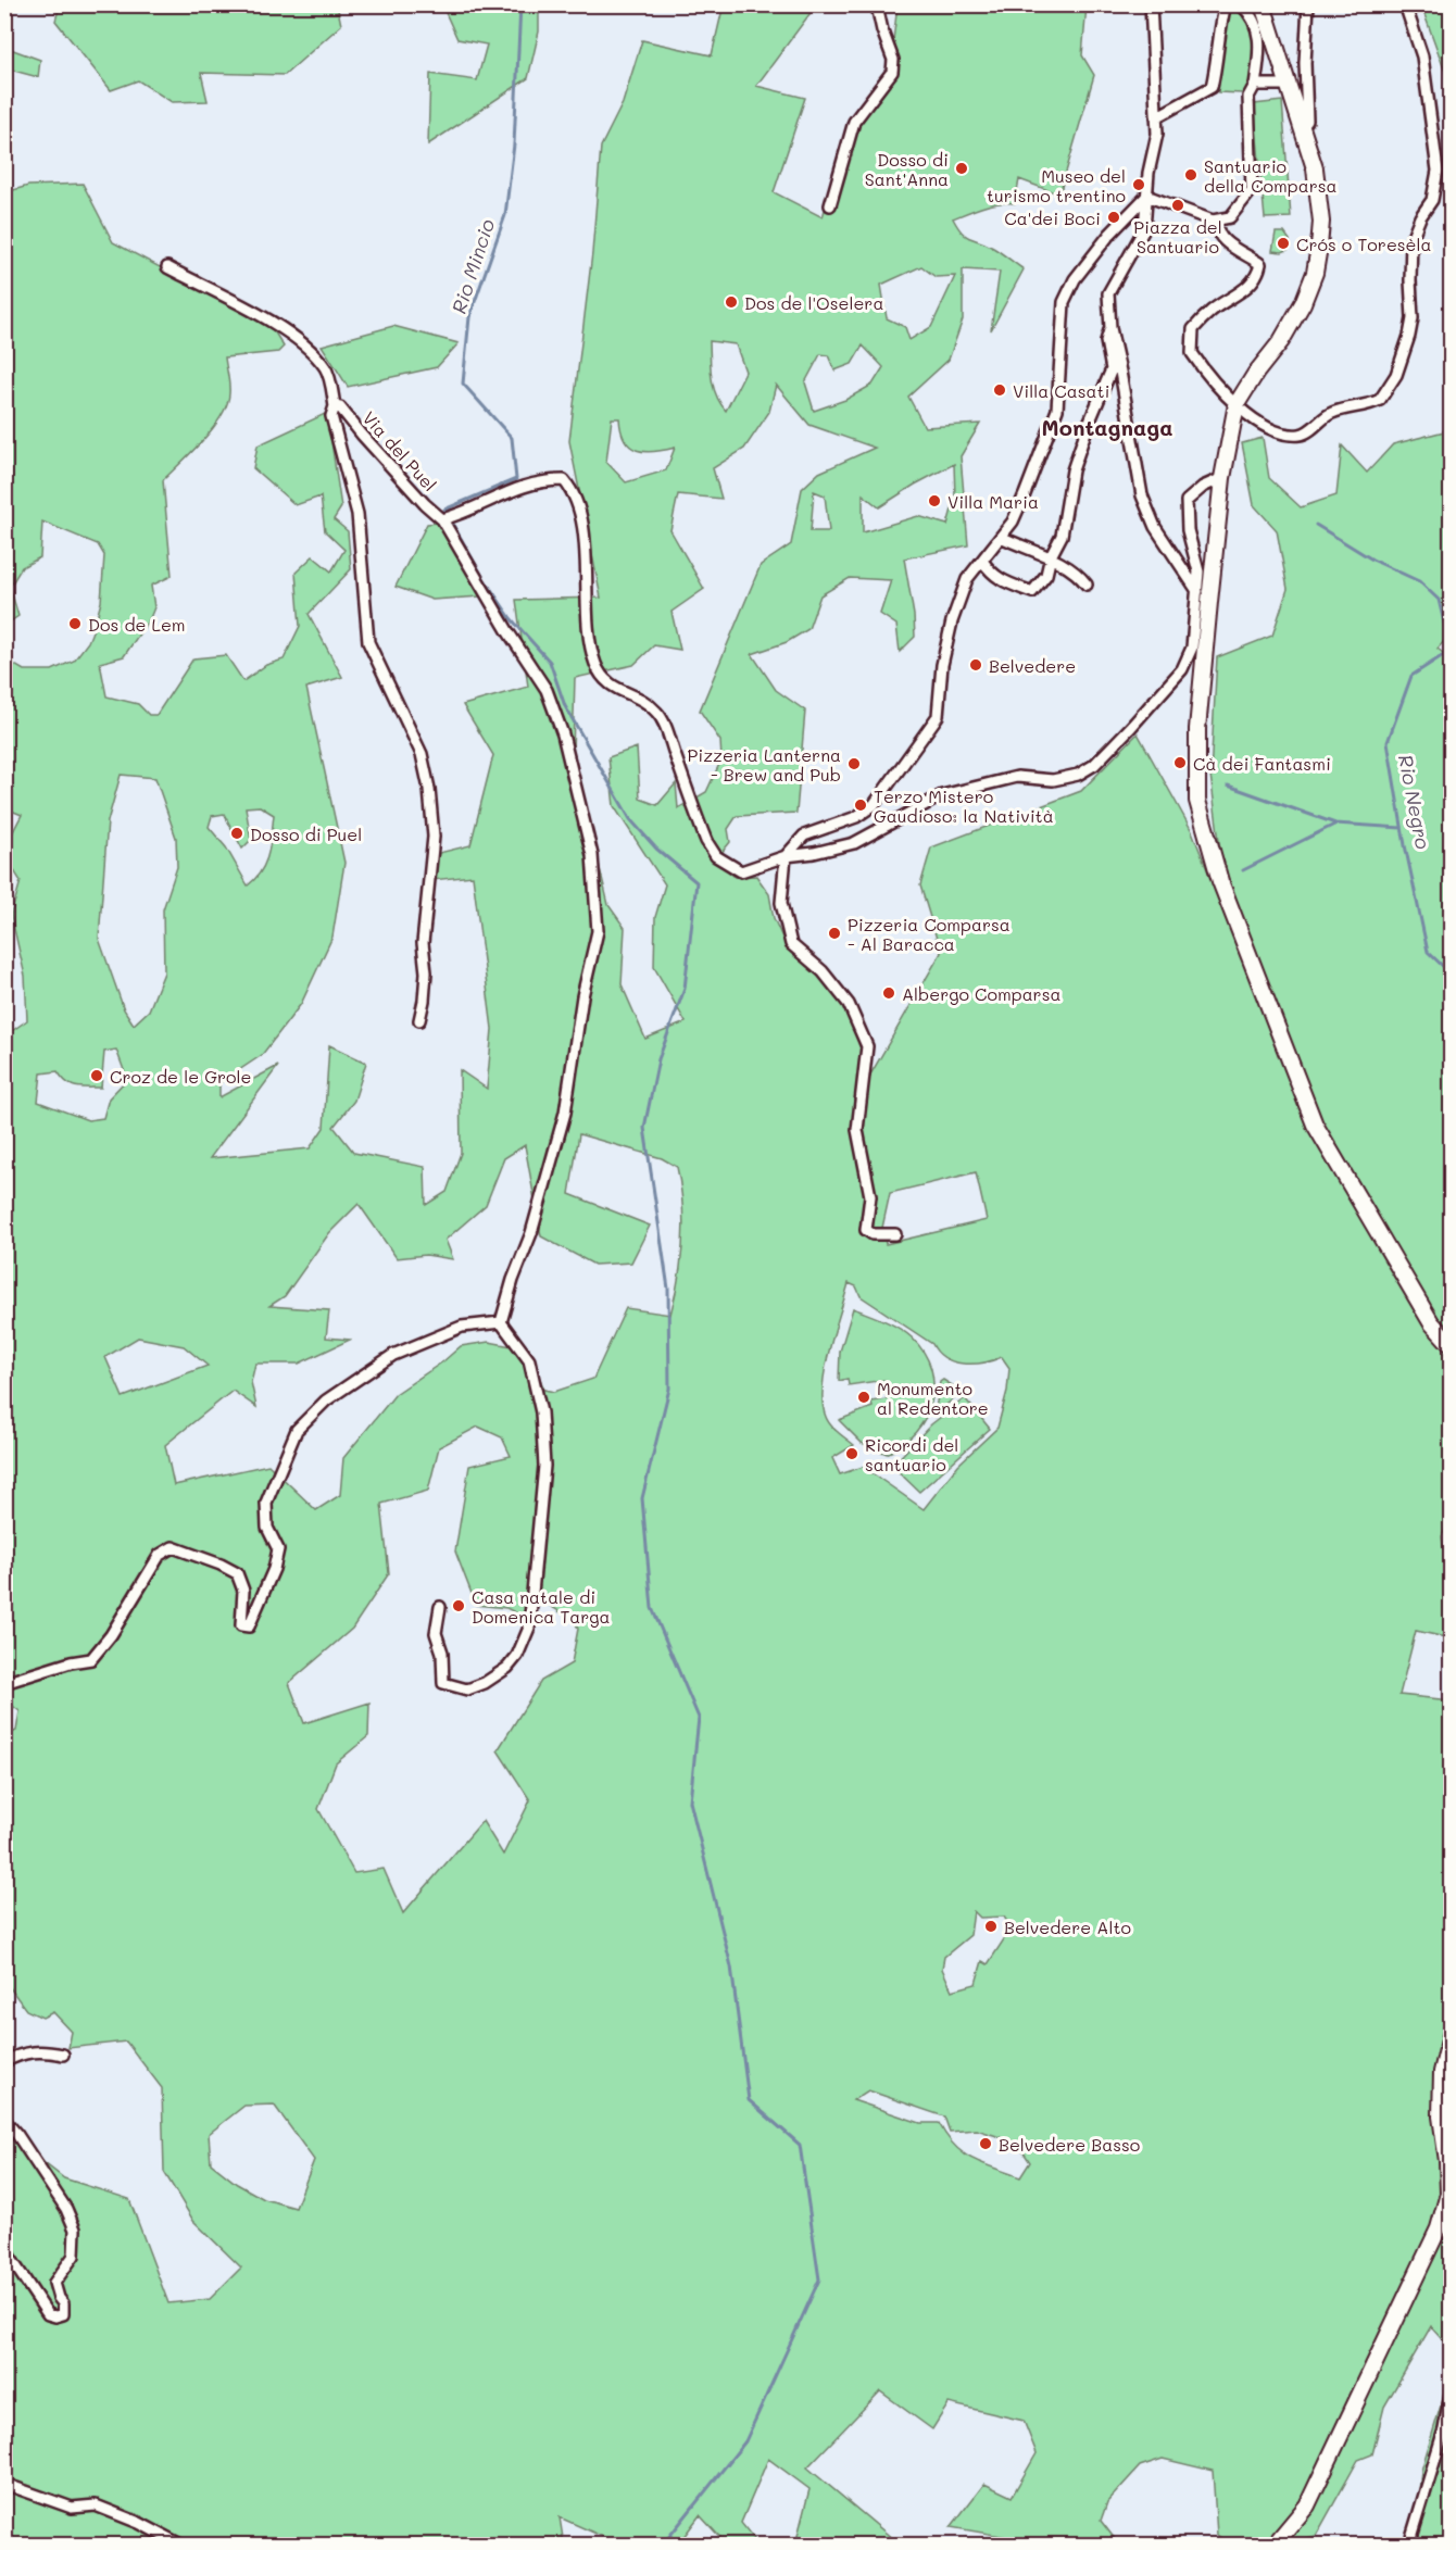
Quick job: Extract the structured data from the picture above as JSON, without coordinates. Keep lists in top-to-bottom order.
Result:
{
  "streets": {
    "street": ["Via del Puel"]
  },
  "districts": ["Montagnaga"],
  "water": ["Rio Mincio", "Rio Negro"],
  "places": [
    "Dosso di Sant'Anna",
    "Santuario della Comparsa",
    "Museo del turismo trentino",
    "Piazza del Santuario",
    "Ca'dei Boci",
    "Crós o Toresèla",
    "Dos de l'Oselera",
    "Villa Casati",
    "Villa Maria",
    "Dos de Lem",
    "Belvedere",
    "Cà dei Fantasmi",
    "Pizzeria Lanterna - Brew and Pub",
    "Terzo Mistero Gaudioso: la Natività",
    "Dosso di Puel",
    "Pizzeria Comparsa - Al Baracca",
    "Albergo Comparsa",
    "Croz de le Grole",
    "Monumento al Redentore",
    "Ricordi del santuario",
    "Casa natale di Domenica Targa",
    "Belvedere Alto",
    "Belvedere Basso"
  ]
}
